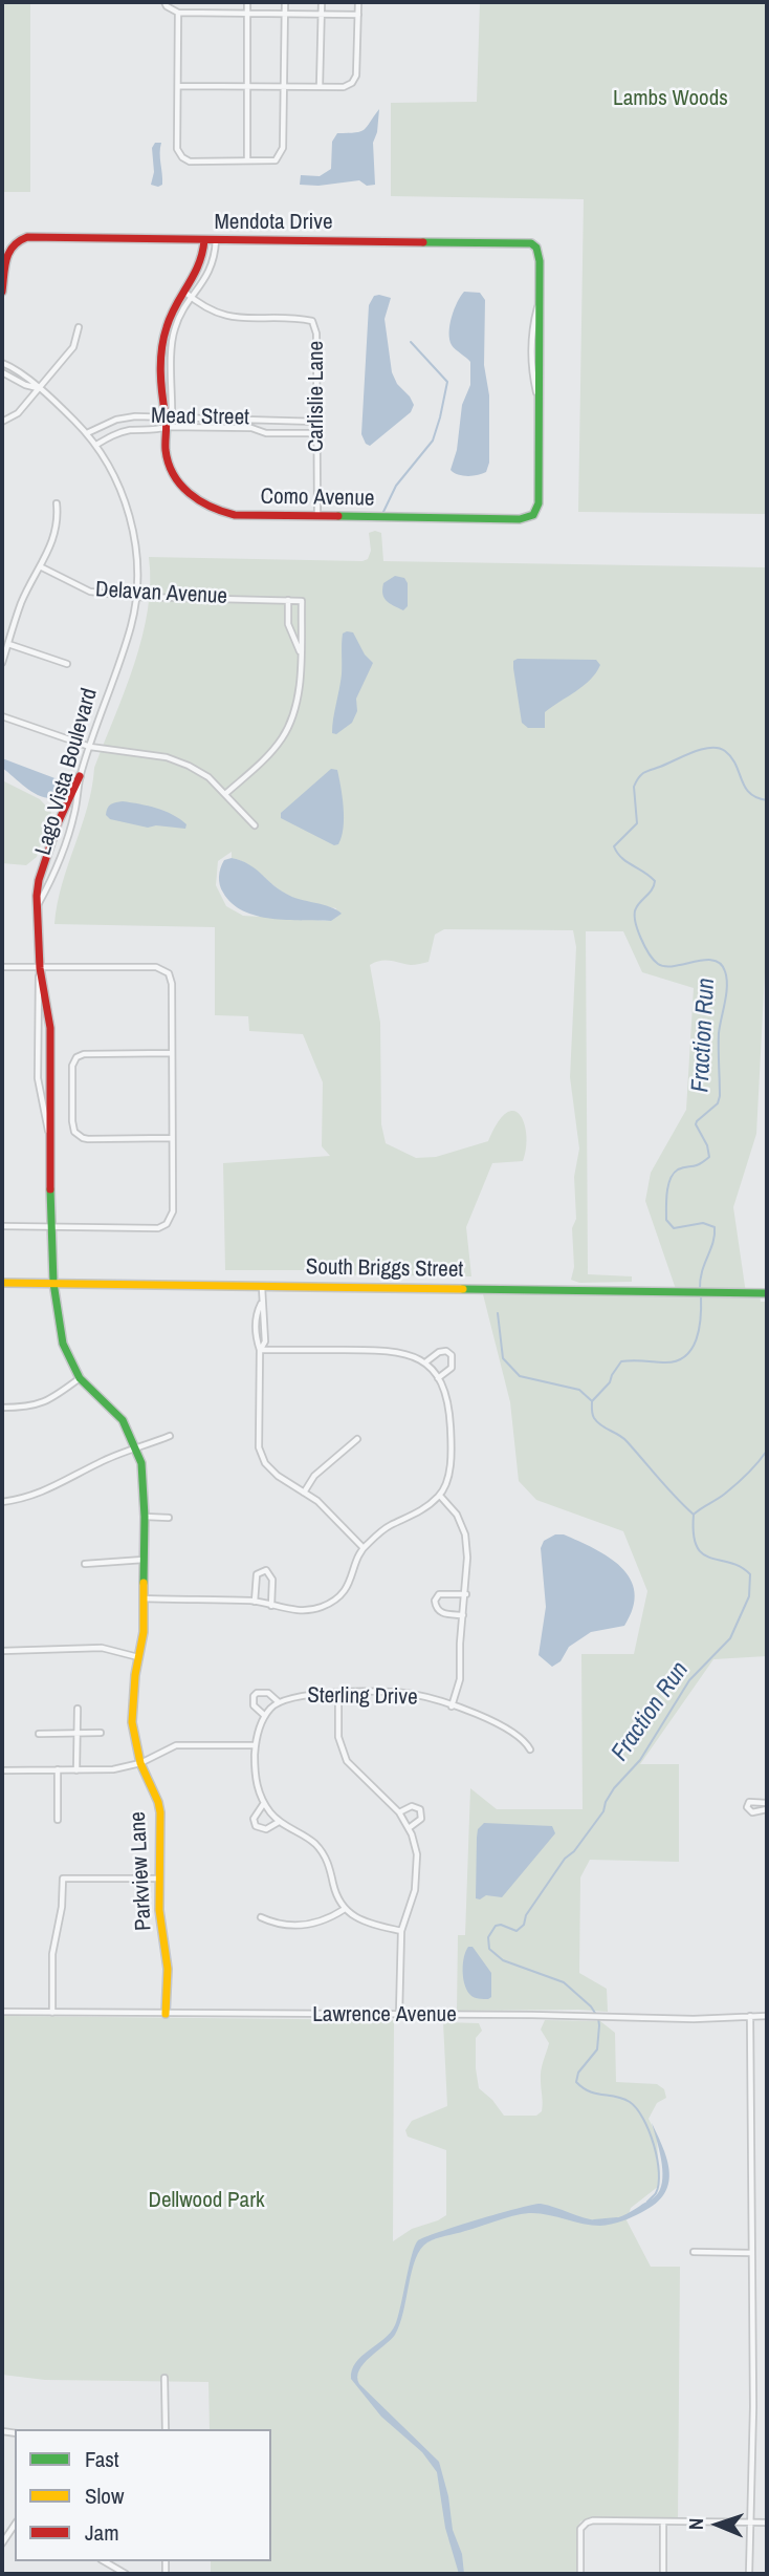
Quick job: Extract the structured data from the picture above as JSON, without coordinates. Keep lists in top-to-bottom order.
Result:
{
  "streets": {
    "street": [
      "Mendota Drive",
      "Carlislie Lane",
      "Mead Street",
      "Como Avenue",
      "Delavan Avenue",
      "Lago Vista Boulevard",
      "South Briggs Street",
      "Sterling Drive",
      "Parkview Lane",
      "Lawrence Avenue"
    ]
  },
  "crossings": [
    ["Mendota Drive", "Como Avenue"],
    ["Carlislie Lane", "Mead Street"],
    ["Carlislie Lane", "Como Avenue"],
    ["Mead Street", "Como Avenue"],
    ["Mead Street", "Lago Vista Boulevard"],
    ["Delavan Avenue", "Lago Vista Boulevard"],
    ["South Briggs Street", "Parkview Lane"],
    ["Parkview Lane", "Lawrence Avenue"]
  ],
  "water": ["Fraction Run"],
  "parks": ["Lambs Woods", "Dellwood Park"],
  "legend": ["Fast", "Slow", "Jam"],
  "north": "left"
}
